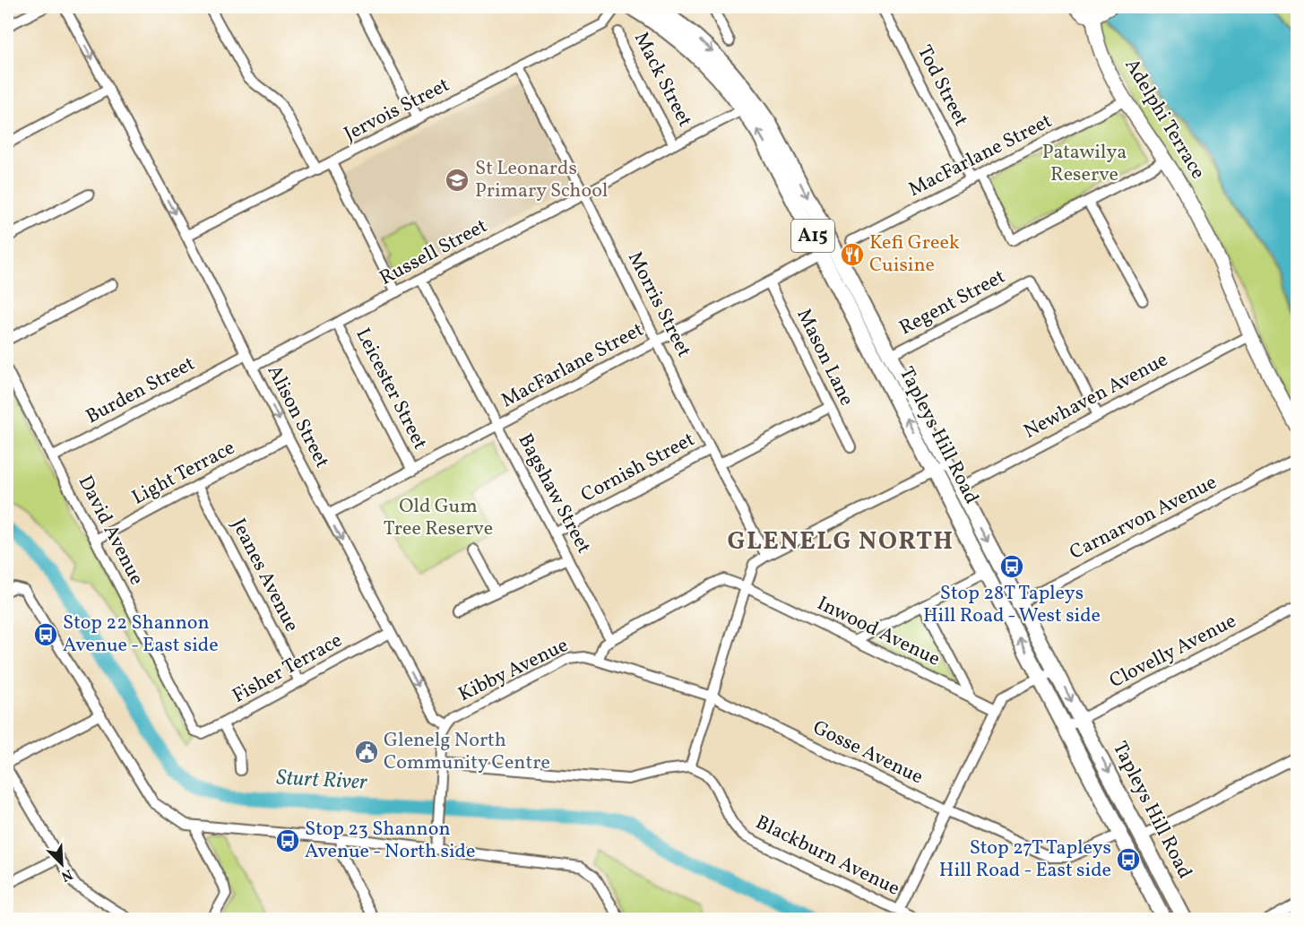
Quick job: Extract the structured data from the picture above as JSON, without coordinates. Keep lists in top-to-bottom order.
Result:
{
  "streets": {
    "main road": ["A15", "Tapleys Hill Road"],
    "street": [
      "Mack Street",
      "Tod Street",
      "Jervois Street",
      "Adelphi Terrace",
      "MacFarlane Street",
      "Russell Street",
      "Regent Street",
      "Morris Street",
      "Mason Lane",
      "Leicester Street",
      "Burden Street",
      "Newhaven Avenue",
      "Alison Street",
      "Cornish Street",
      "Light Terrace",
      "Bagshaw Street",
      "Carnarvon Avenue",
      "David Avenue",
      "Jeanes Avenue",
      "Inwood Avenue",
      "Clovelly Avenue",
      "Fisher Terrace",
      "Kibby Avenue",
      "Gosse Avenue",
      "Blackburn Avenue"
    ]
  },
  "crossings": [
    ["Mack Street", "Russell Street"],
    ["Tod Street", "MacFarlane Street"],
    ["Jervois Street", "Morris Street"],
    ["Jervois Street", "Alison Street"],
    ["Adelphi Terrace", "MacFarlane Street"],
    ["Adelphi Terrace", "Newhaven Avenue"],
    ["MacFarlane Street", "Morris Street"],
    ["MacFarlane Street", "Mason Lane"],
    ["MacFarlane Street", "Leicester Street"],
    ["MacFarlane Street", "Alison Street"],
    ["MacFarlane Street", "Tapleys Hill Road"],
    ["MacFarlane Street", "Bagshaw Street"],
    ["Russell Street", "Morris Street"],
    ["Russell Street", "Leicester Street"],
    ["Russell Street", "Alison Street"],
    ["Russell Street", "Tapleys Hill Road"],
    ["Russell Street", "Bagshaw Street"],
    ["Regent Street", "Newhaven Avenue"],
    ["Regent Street", "Tapleys Hill Road"],
    ["Morris Street", "Cornish Street"],
    ["Mason Lane", "Cornish Street"],
    ["Burden Street", "Alison Street"],
    ["Burden Street", "David Avenue"],
    ["Newhaven Avenue", "Tapleys Hill Road"],
    ["Alison Street", "Light Terrace"],
    ["Alison Street", "Fisher Terrace"],
    ["Alison Street", "Kibby Avenue"],
    ["Tapleys Hill Road", "Carnarvon Avenue"],
    ["Tapleys Hill Road", "Clovelly Avenue"],
    ["Tapleys Hill Road", "Gosse Avenue"],
    ["Cornish Street", "Bagshaw Street"],
    ["Light Terrace", "David Avenue"],
    ["Light Terrace", "Jeanes Avenue"],
    ["Bagshaw Street", "Kibby Avenue"],
    ["David Avenue", "Fisher Terrace"],
    ["Jeanes Avenue", "Fisher Terrace"],
    ["Kibby Avenue", "Gosse Avenue"]
  ],
  "one_way": ["Alison Street"],
  "districts": ["GLENELG NORTH"],
  "water": ["Sturt River"],
  "parks": ["Patawilya Reserve", "Old Gum Tree Reserve"],
  "places": {
    "school or university": ["St Leonards Primary School"],
    "restaurant": ["Kefi Greek Cuisine"],
    "bus stop": [
      "Stop 28T Tapleys Hill Road - West side",
      "Stop 22 Shannon Avenue - East side",
      "Stop 23 Shannon Avenue - North side",
      "Stop 27T Tapleys Hill Road - East side"
    ],
    "public building": ["Glenelg North Community Centre"]
  },
  "north": "bottom right"
}
